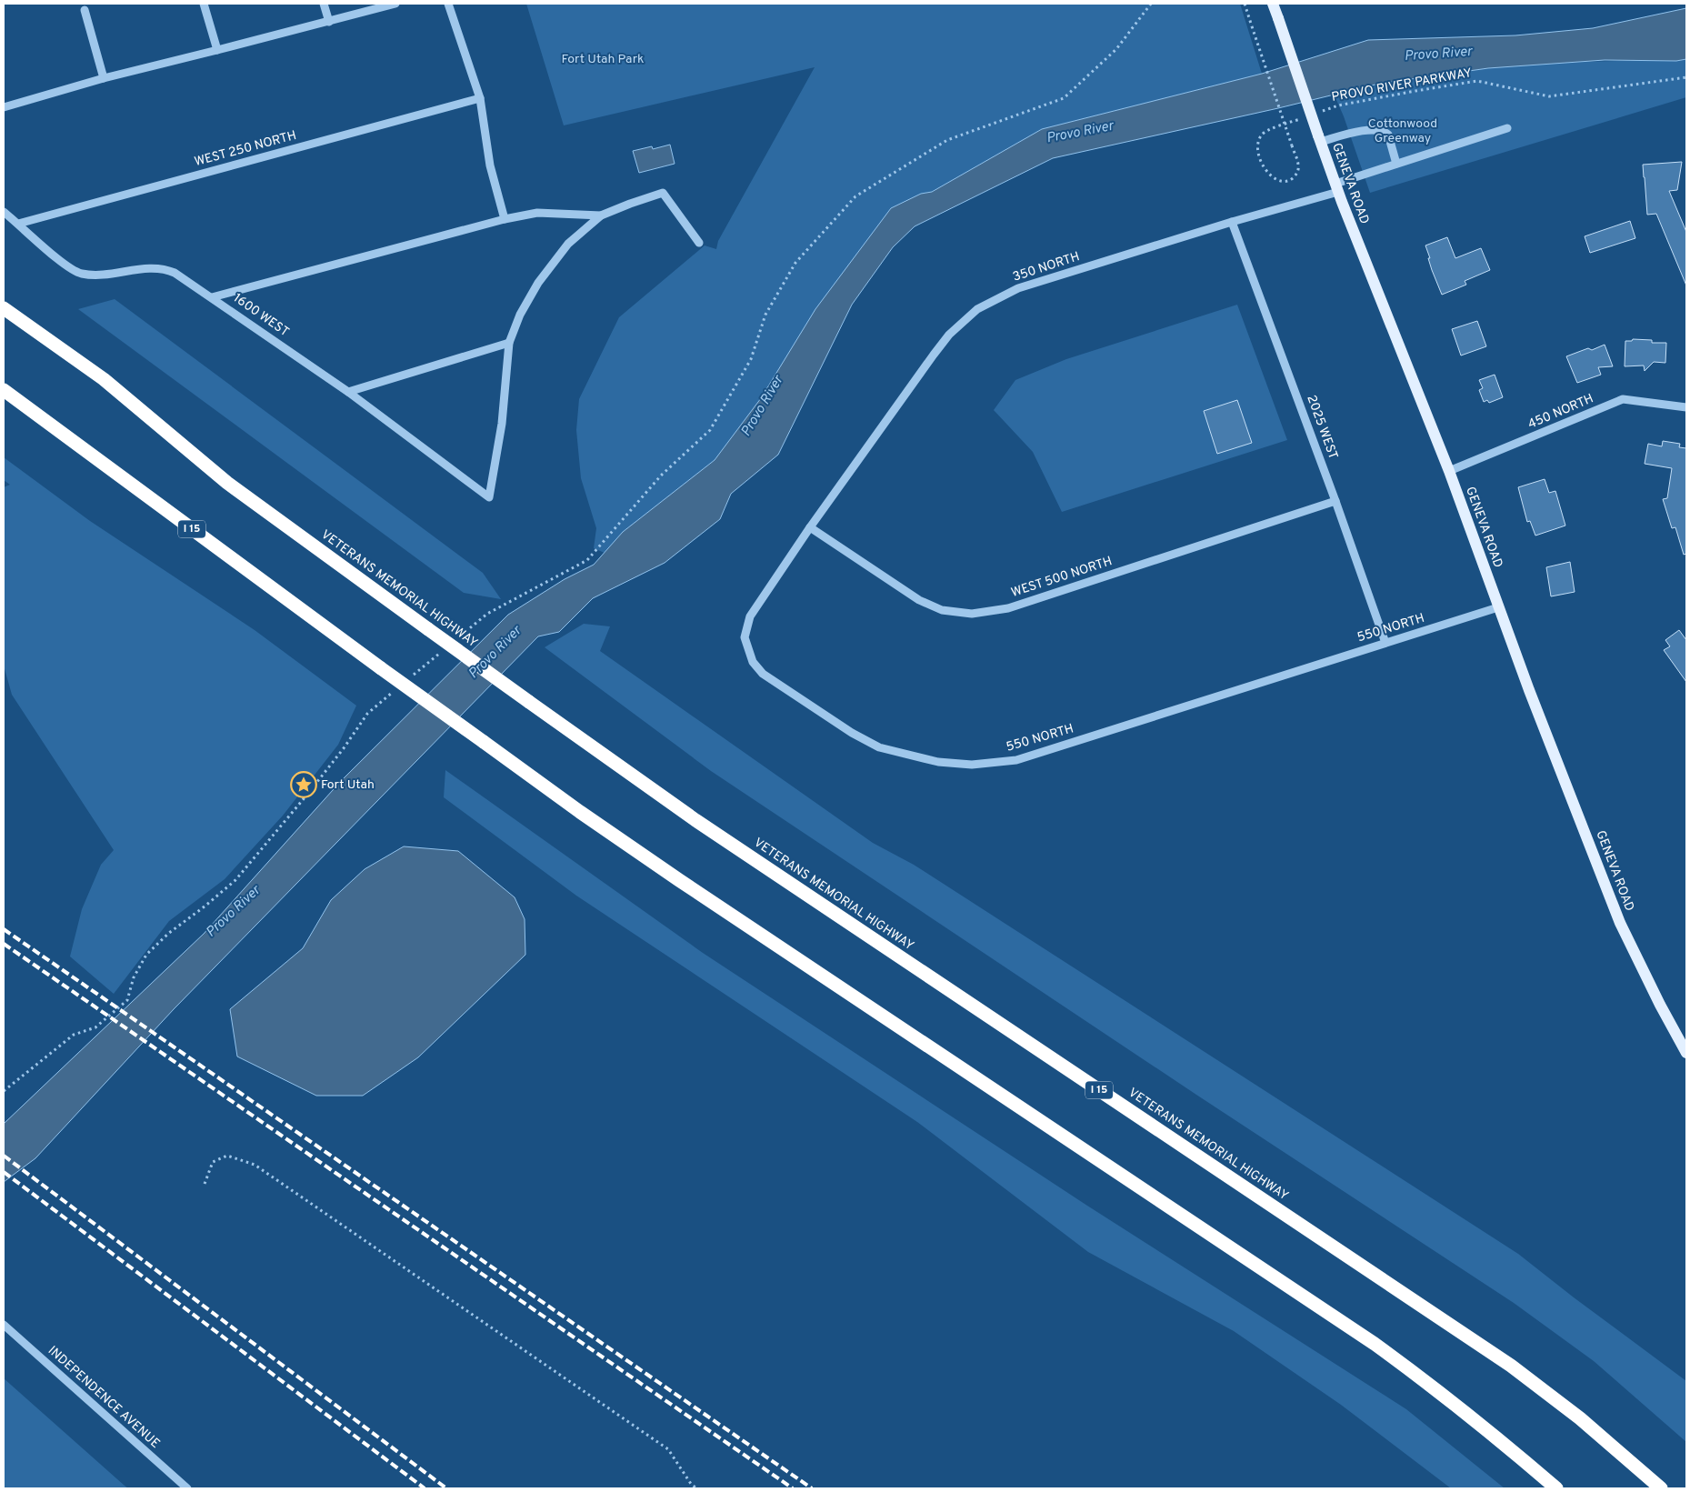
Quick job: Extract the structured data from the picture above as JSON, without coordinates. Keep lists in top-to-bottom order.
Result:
{
  "streets": {
    "highway": ["I 15", "VETERANS MEMORIAL HIGHWAY"],
    "main road": ["GENEVA ROAD"],
    "street": [
      "WEST 250 NORTH",
      "350 NORTH",
      "1600 WEST",
      "450 NORTH",
      "2025 WEST",
      "WEST 500 NORTH",
      "550 NORTH",
      "INDEPENDENCE AVENUE"
    ],
    "path": ["PROVO RIVER PARKWAY"]
  },
  "crossings": [
    ["WEST 250 NORTH", "1600 WEST"],
    ["GENEVA ROAD", "350 NORTH"],
    ["GENEVA ROAD", "450 NORTH"],
    ["GENEVA ROAD", "550 NORTH"],
    ["350 NORTH", "2025 WEST"],
    ["350 NORTH", "WEST 500 NORTH"],
    ["350 NORTH", "550 NORTH"],
    ["2025 WEST", "WEST 500 NORTH"],
    ["2025 WEST", "550 NORTH"],
    ["WEST 500 NORTH", "550 NORTH"]
  ],
  "water": ["Provo River"],
  "parks": ["Fort Utah Park", "Cottonwood Greenway"],
  "places": {
    "place": ["Fort Utah"]
  }
}
